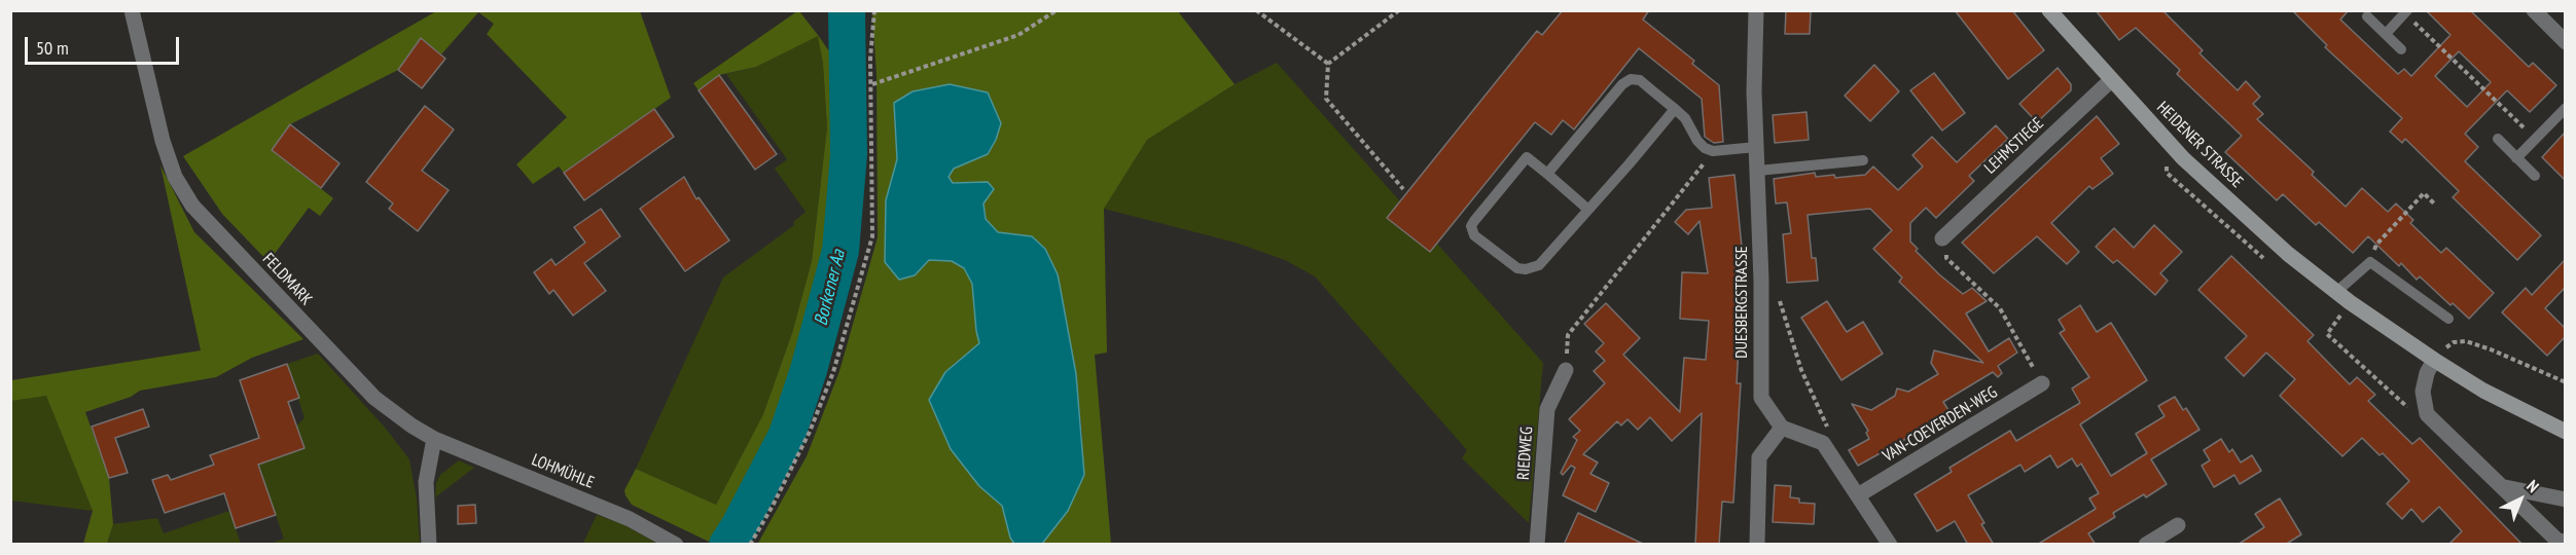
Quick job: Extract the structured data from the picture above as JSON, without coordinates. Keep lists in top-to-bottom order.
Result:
{
  "streets": {
    "main road": ["HEIDENER STRASSE"],
    "street": [
      "LEHMSTIEGE",
      "FELDMARK",
      "DUESBERGSTRASSE",
      "VAN-COEVERDEN-WEG",
      "RIEDWEG",
      "LOHMÜHLE"
    ]
  },
  "crossings": [
    ["HEIDENER STRASSE", "LEHMSTIEGE"],
    ["FELDMARK", "LOHMÜHLE"]
  ],
  "water": ["Borkener Aa"],
  "scale_bar": "50 m",
  "north": "top right"
}
